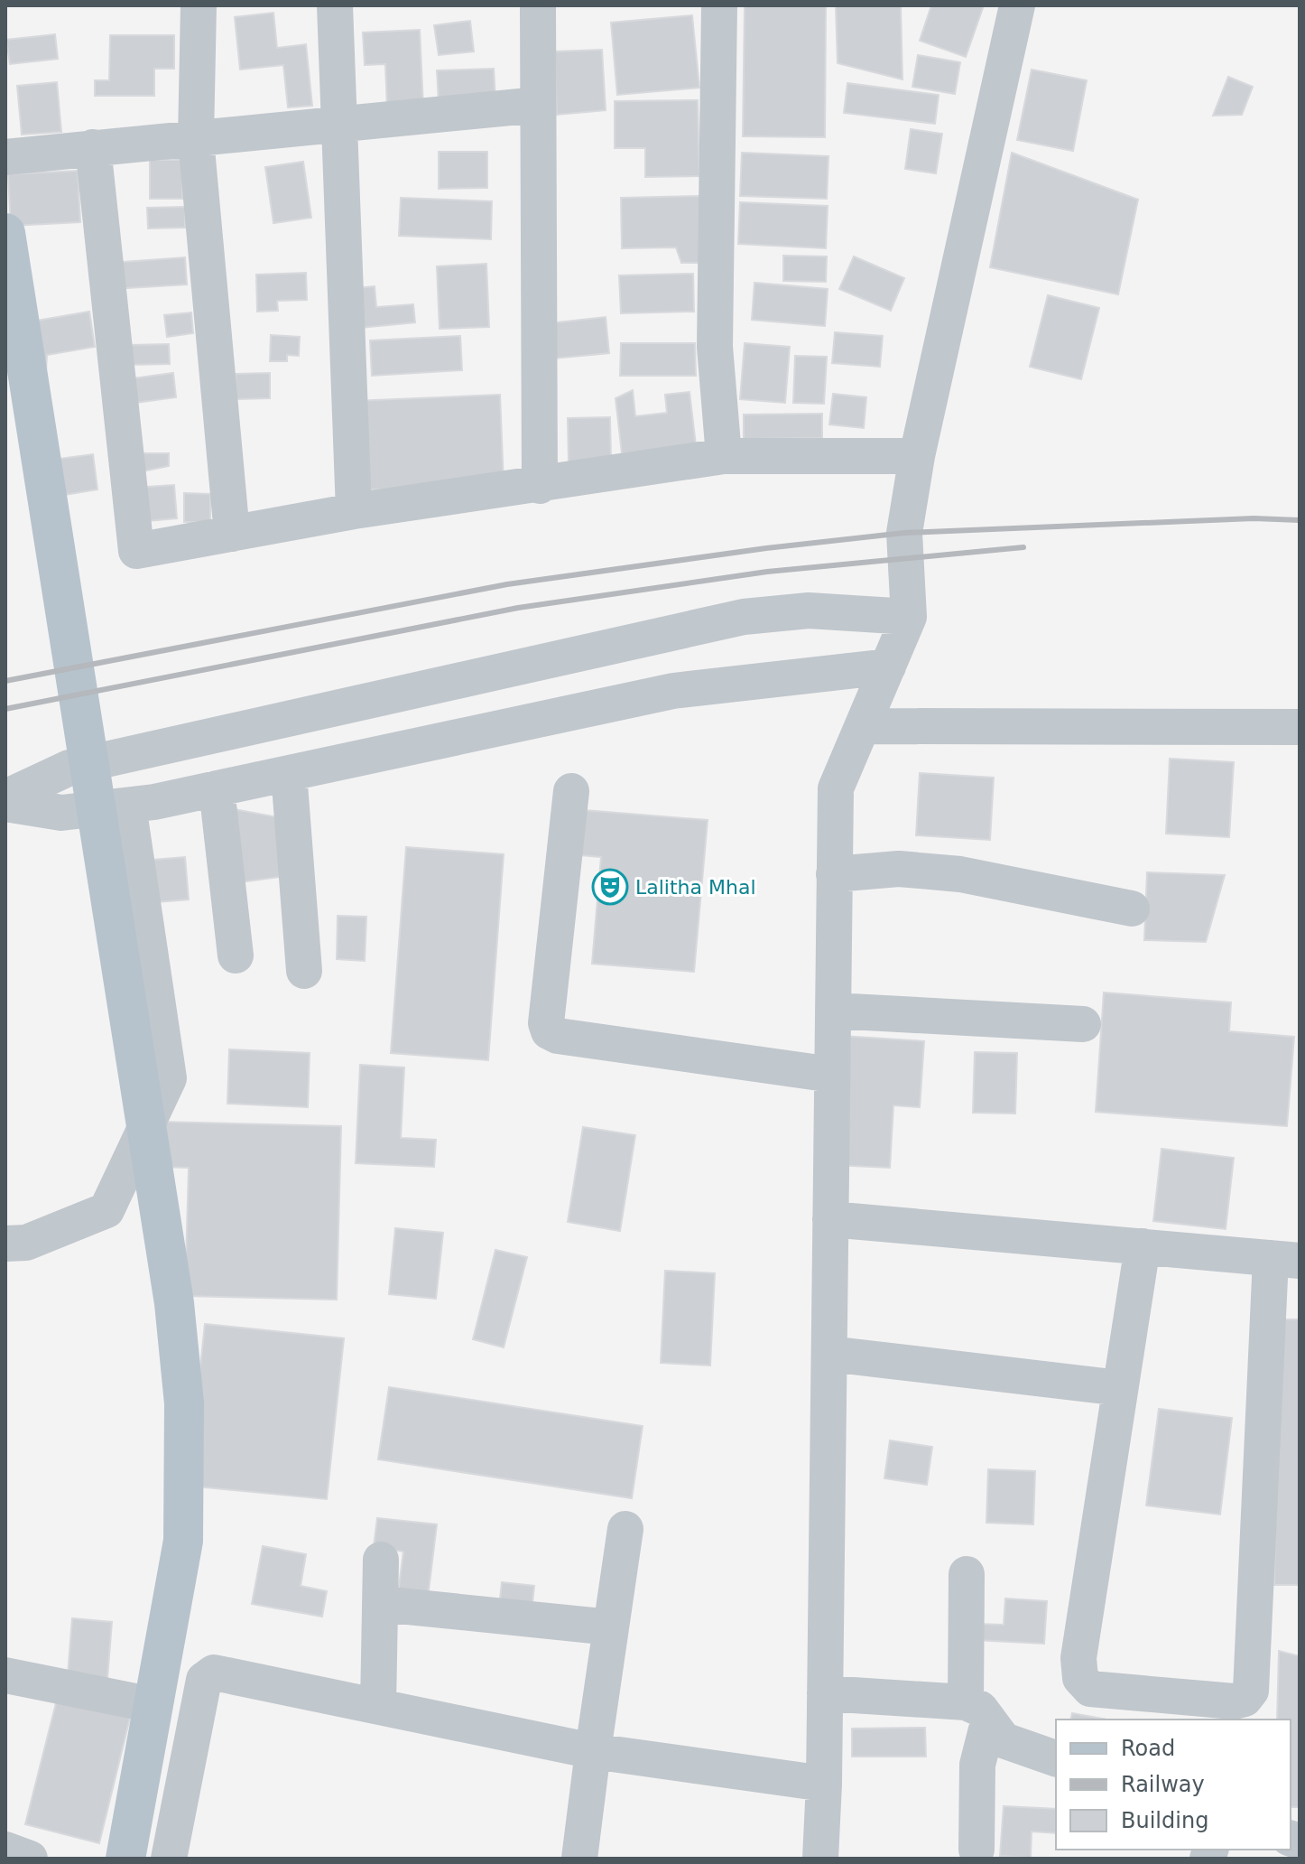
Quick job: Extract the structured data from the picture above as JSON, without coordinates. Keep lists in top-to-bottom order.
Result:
{
  "places": {
    "theatre": ["Lalitha Mhal"]
  },
  "legend": ["Road", "Railway", "Building"]
}
